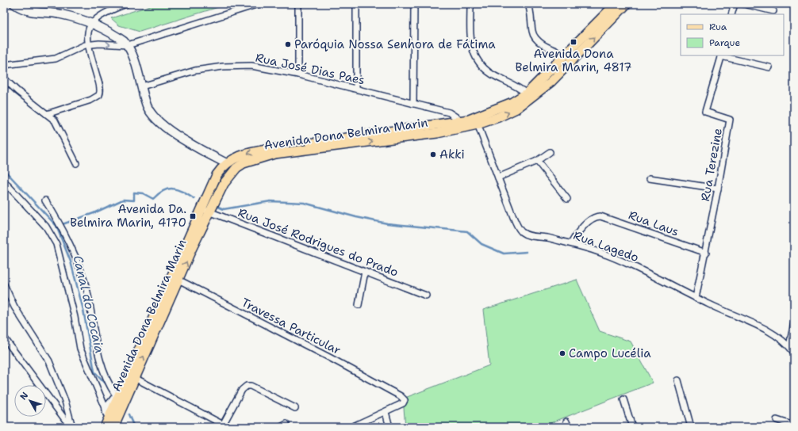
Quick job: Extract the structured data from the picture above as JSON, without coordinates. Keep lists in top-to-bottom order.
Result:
{
  "streets": {
    "main road": ["Avenida Dona Belmira Marin"],
    "street": [
      "Rua José Dias Paes",
      "Rua Terezine",
      "Rua Laus",
      "Rua José Rodrigues do Prado",
      "Rua Lagedo",
      "Travessa Particular"
    ]
  },
  "crossings": [
    ["Rua José Dias Paes", "Avenida Dona Belmira Marin"],
    ["Avenida Dona Belmira Marin", "Rua José Rodrigues do Prado"],
    ["Avenida Dona Belmira Marin", "Rua Lagedo"],
    ["Avenida Dona Belmira Marin", "Travessa Particular"],
    ["Rua Terezine", "Rua Laus"],
    ["Rua Terezine", "Rua Lagedo"],
    ["Rua Laus", "Rua Lagedo"]
  ],
  "water": ["Canal do Cocaia"],
  "places": {
    "transit": ["Avenida Dona Belmira Marin, 4817", "Avenida Da. Belmira Marin, 4170"],
    "other": ["Paróquia Nossa Senhora de Fátima", "Akki", "Campo Lucélia"]
  },
  "legend": ["Rua", "Parque"],
  "north": "top left"
}
